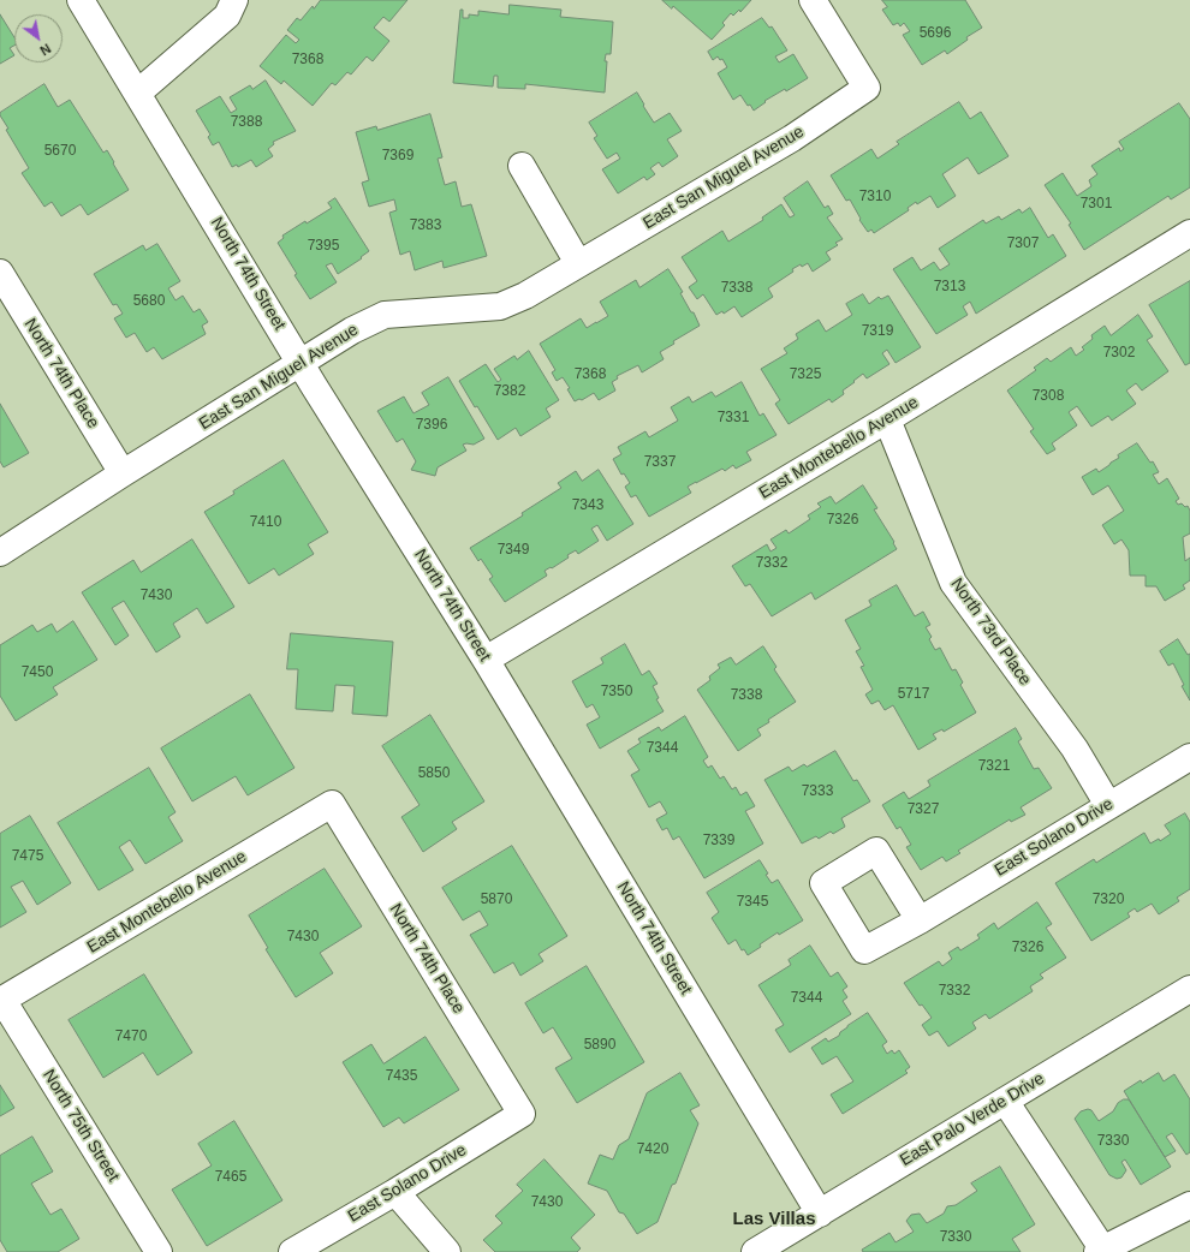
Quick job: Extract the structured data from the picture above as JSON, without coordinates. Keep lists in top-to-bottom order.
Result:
{
  "streets": {
    "street": [
      "East San Miguel Avenue",
      "North 74th Street",
      "North 74th Place",
      "East Montebello Avenue",
      "North 73rd Place",
      "East Solano Drive",
      "East Palo Verde Drive",
      "North 75th Street"
    ]
  },
  "crossings": [
    ["East San Miguel Avenue", "North 74th Street"],
    ["East San Miguel Avenue", "North 74th Place"],
    ["North 74th Street", "East Montebello Avenue"],
    ["North 74th Street", "East Palo Verde Drive"],
    ["North 74th Place", "East Montebello Avenue"],
    ["North 74th Place", "East Solano Drive"],
    ["East Montebello Avenue", "North 73rd Place"],
    ["East Montebello Avenue", "North 75th Street"],
    ["North 73rd Place", "East Solano Drive"]
  ],
  "districts": ["Las Villas"],
  "house_numbers": [
    "5696",
    "7368",
    "7388",
    "5670",
    "7369",
    "7310",
    "7301",
    "7383",
    "7307",
    "7395",
    "7313",
    "7338",
    "5680",
    "7319",
    "7302",
    "7368",
    "7325",
    "7382",
    "7308",
    "7331",
    "7396",
    "7337",
    "7343",
    "7326",
    "7410",
    "7349",
    "7332",
    "7430",
    "7450",
    "7350",
    "5717",
    "7338",
    "7344",
    "7321",
    "5850",
    "7333",
    "7327",
    "7339",
    "7475",
    "5870",
    "7320",
    "7345",
    "7430",
    "7326",
    "7332",
    "7344",
    "7470",
    "5890",
    "7435",
    "7330",
    "7420",
    "7465",
    "7430",
    "7330"
  ],
  "north": "bottom right"
}
